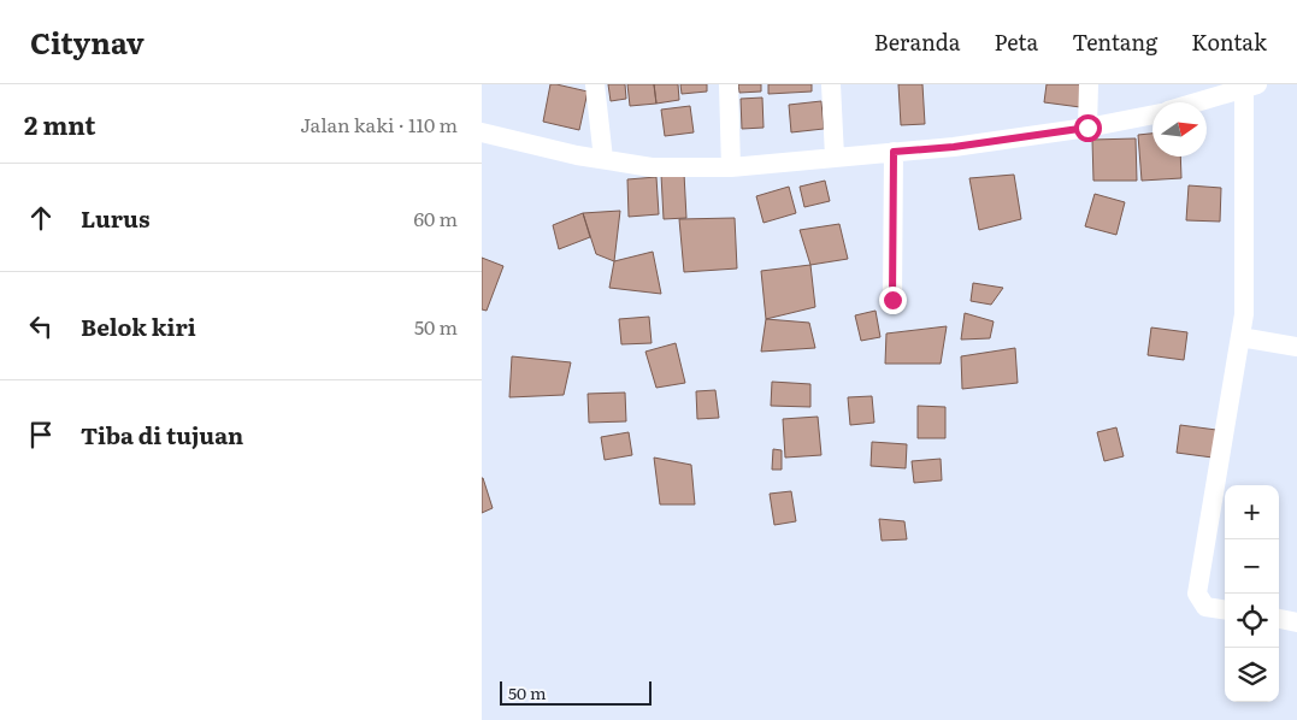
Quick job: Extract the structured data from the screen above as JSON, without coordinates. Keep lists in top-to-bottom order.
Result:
{
  "scale_bar": "50 m",
  "north": "right",
  "page": {
    "header": "Citynav",
    "nav": [
      "Beranda",
      "Peta",
      "Tentang",
      "Kontak"
    ],
    "heading": ["2 mnt", "Jalan kaki · 110 m"],
    "list": [
      ["Lurus", "60 m"],
      ["Belok kiri", "50 m"],
      "Tiba di tujuan"
    ],
    "map_buttons": ["+", "−"],
    "scale": "50 m"
  }
}
